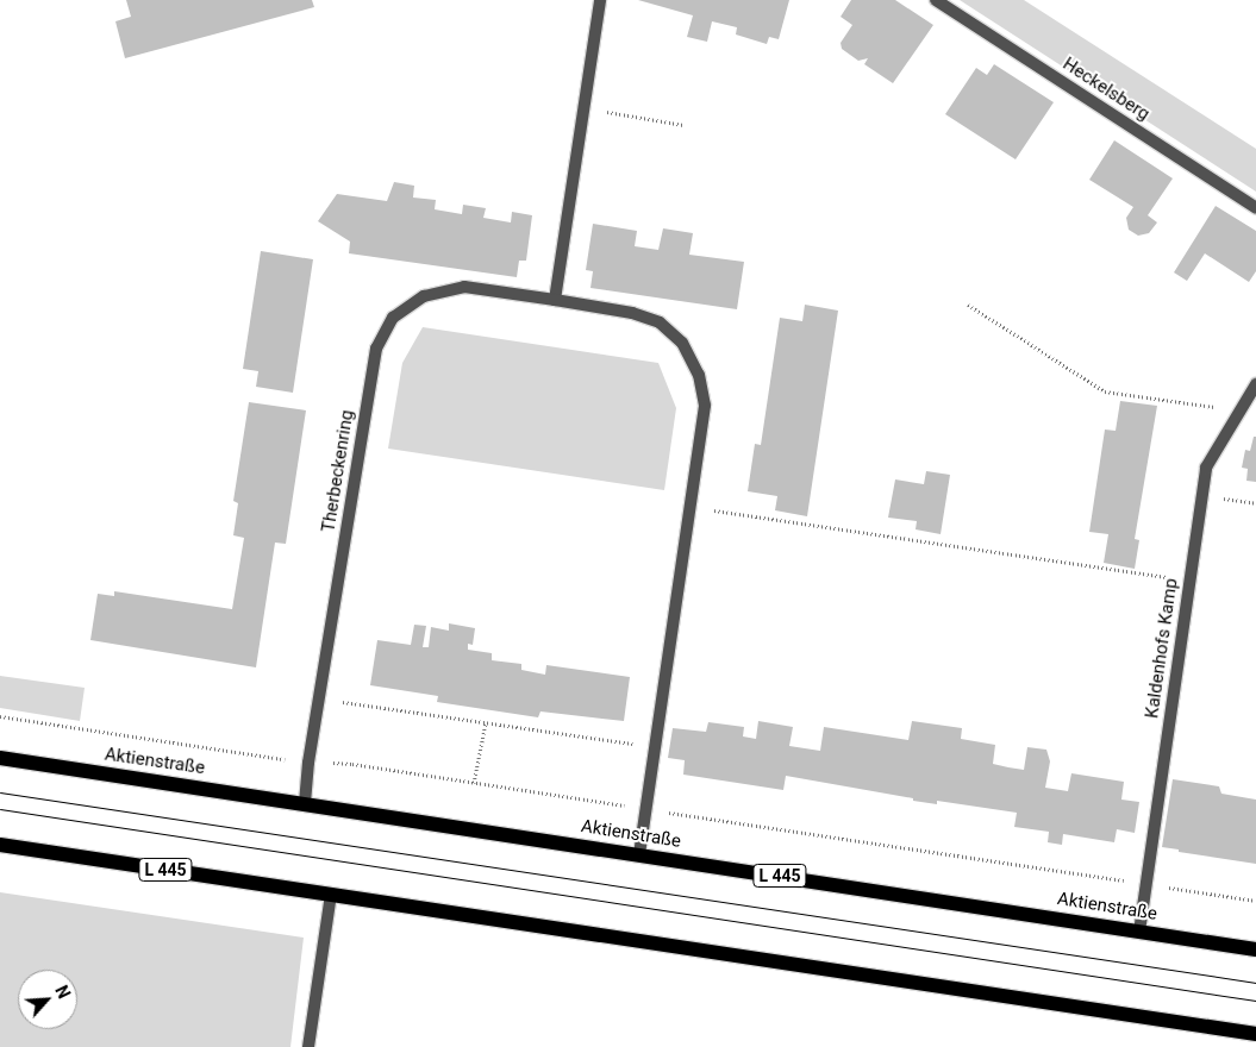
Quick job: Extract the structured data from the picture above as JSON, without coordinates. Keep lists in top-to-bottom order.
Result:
{
  "streets": {
    "main road": ["Aktienstraße", "L 445"],
    "street": ["Heckelsberg", "Therbeckenring", "Kaldenhofs Kamp"]
  },
  "crossings": [
    ["Therbeckenring", "Aktienstraße"],
    ["Kaldenhofs Kamp", "Aktienstraße"]
  ],
  "north": "top right"
}
